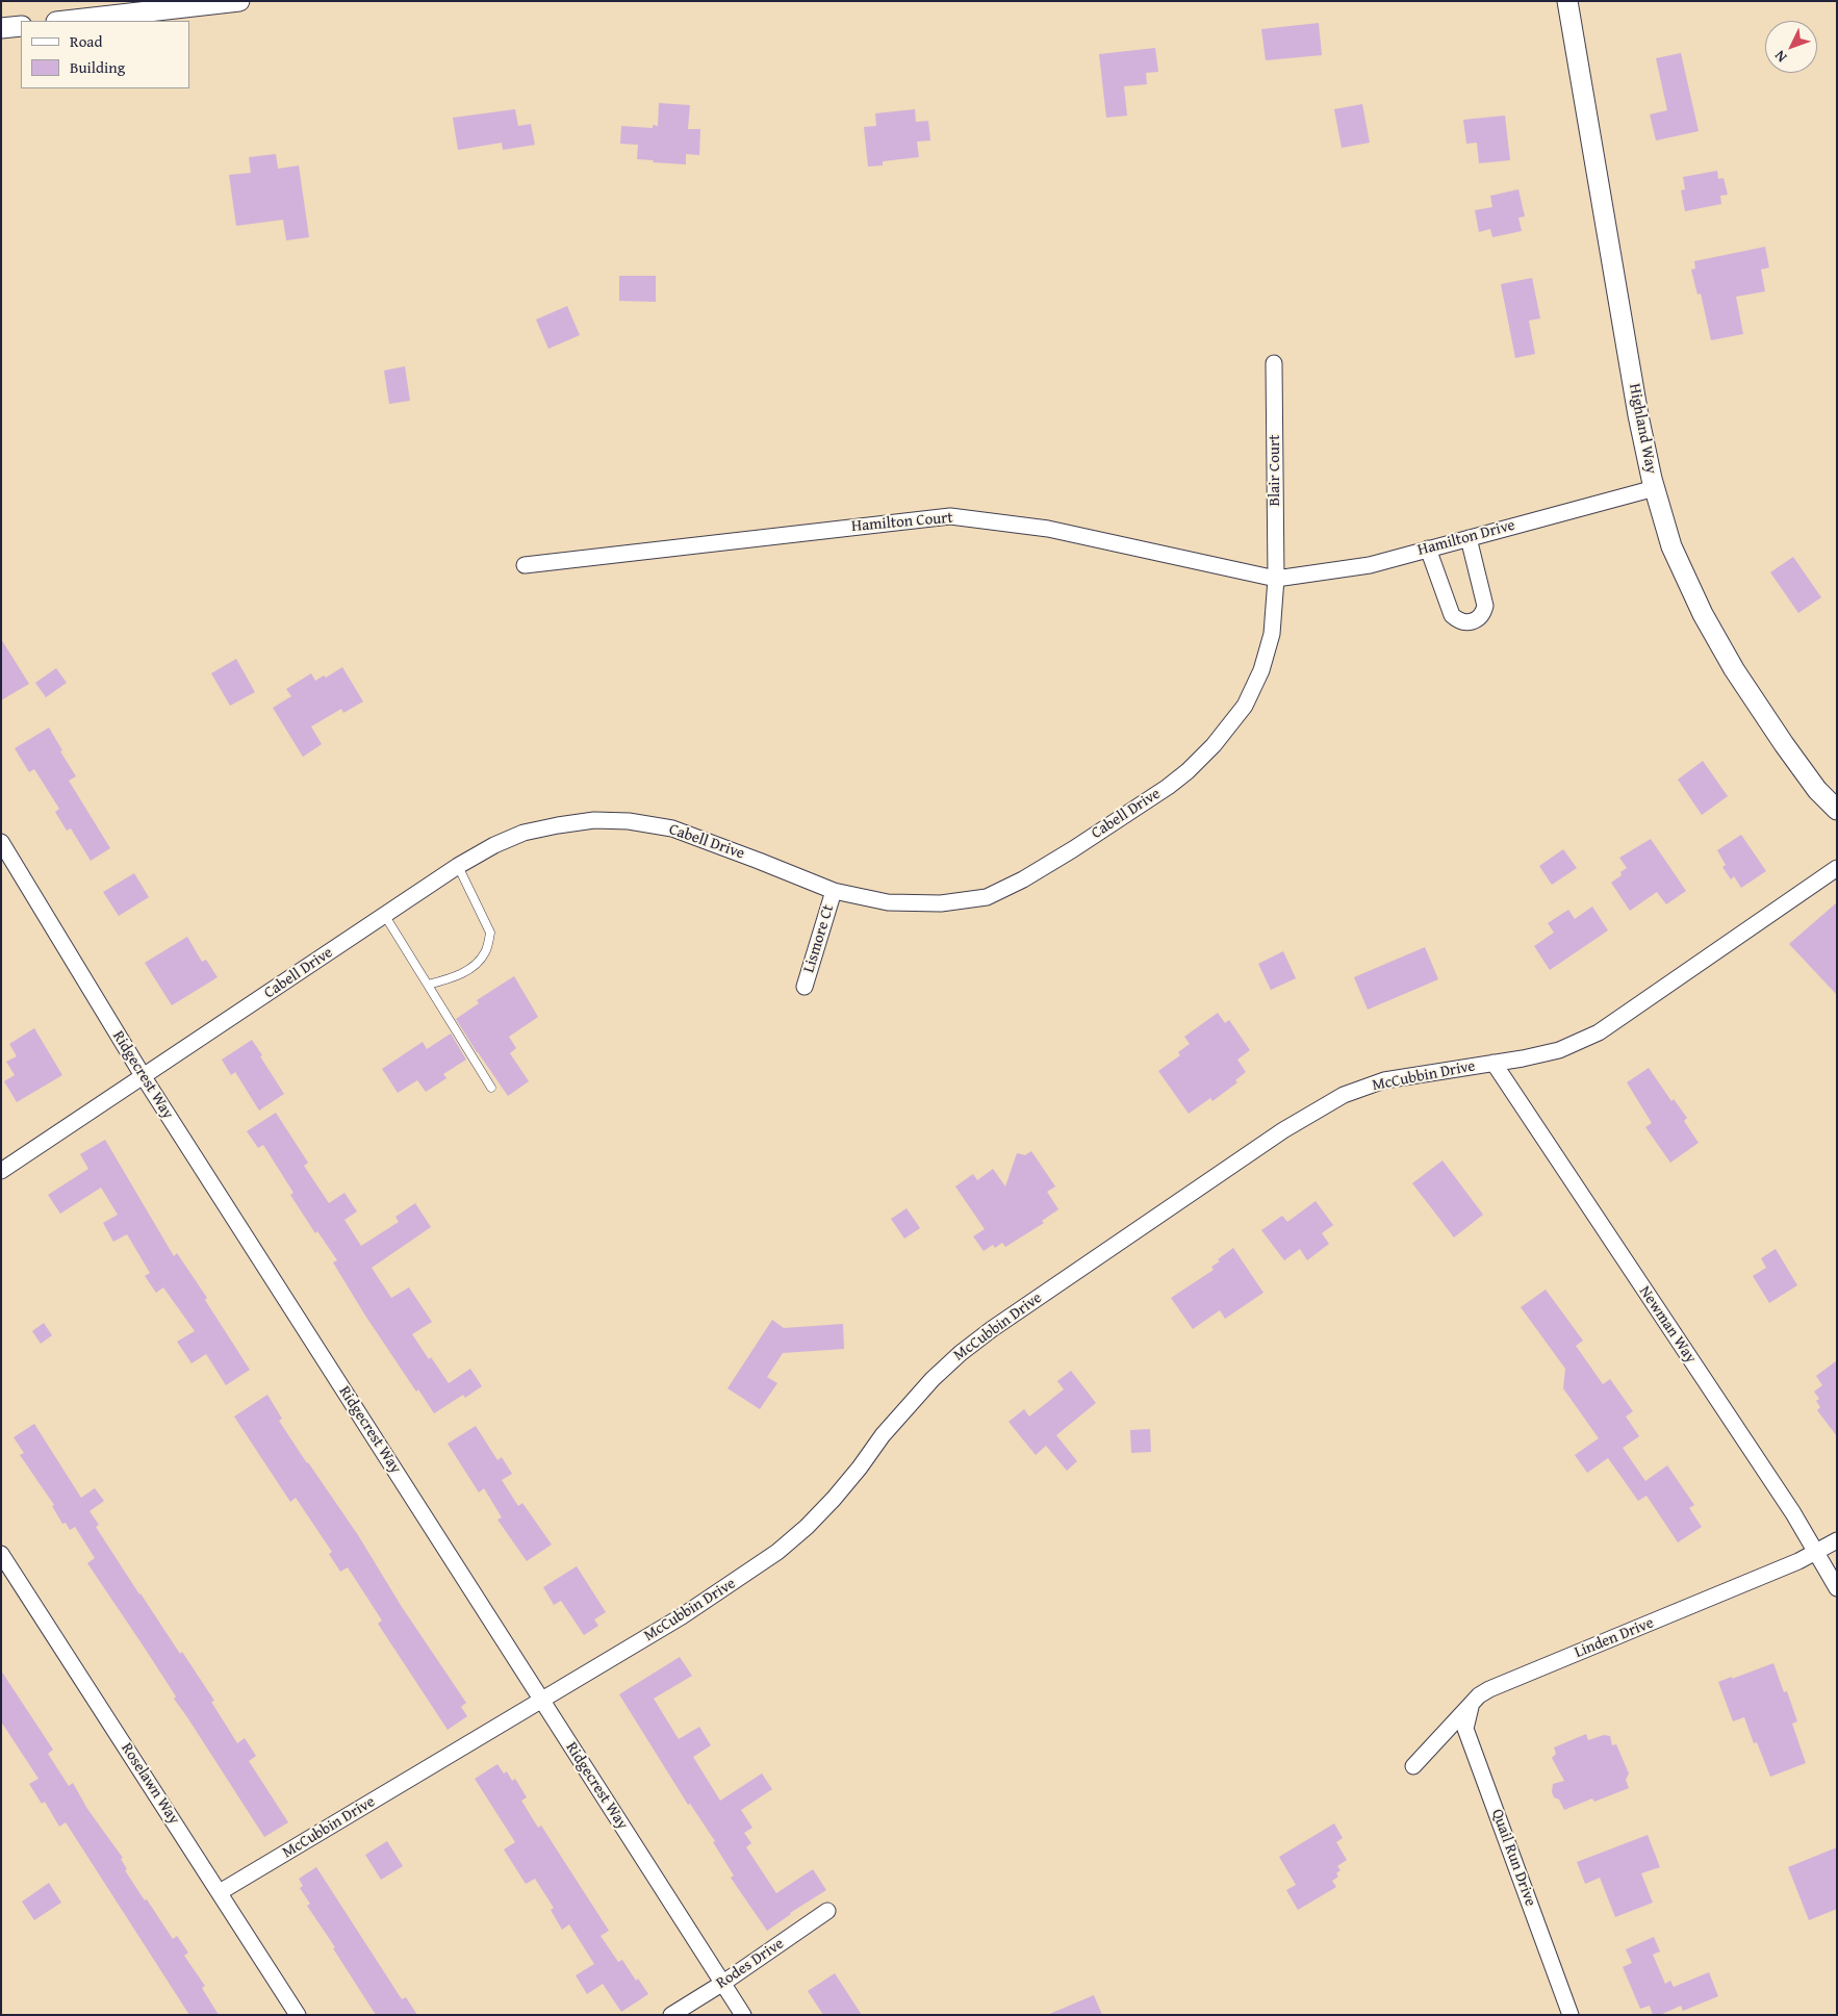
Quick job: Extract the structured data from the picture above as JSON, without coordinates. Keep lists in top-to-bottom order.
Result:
{
  "streets": {
    "street": [
      "Highland Way",
      "Blair Court",
      "Hamilton Court",
      "Hamilton Drive",
      "Cabell Drive",
      "Lismore Ct",
      "Ridgecrest Way",
      "McCubbin Drive",
      "Newman Way",
      "Linden Drive",
      "Roselawn Way",
      "Quail Run Drive",
      "Rodes Drive"
    ]
  },
  "crossings": [
    ["Highland Way", "Hamilton Drive"],
    ["Blair Court", "Hamilton Court"],
    ["Blair Court", "Hamilton Drive"],
    ["Blair Court", "Cabell Drive"],
    ["Hamilton Court", "Hamilton Drive"],
    ["Hamilton Court", "Cabell Drive"],
    ["Hamilton Drive", "Cabell Drive"],
    ["Cabell Drive", "Lismore Ct"],
    ["Cabell Drive", "Ridgecrest Way"],
    ["Ridgecrest Way", "McCubbin Drive"],
    ["Ridgecrest Way", "Rodes Drive"],
    ["McCubbin Drive", "Newman Way"],
    ["McCubbin Drive", "Roselawn Way"],
    ["Newman Way", "Linden Drive"],
    ["Linden Drive", "Quail Run Drive"]
  ],
  "legend": ["Road", "Building"],
  "north": "bottom left"
}
